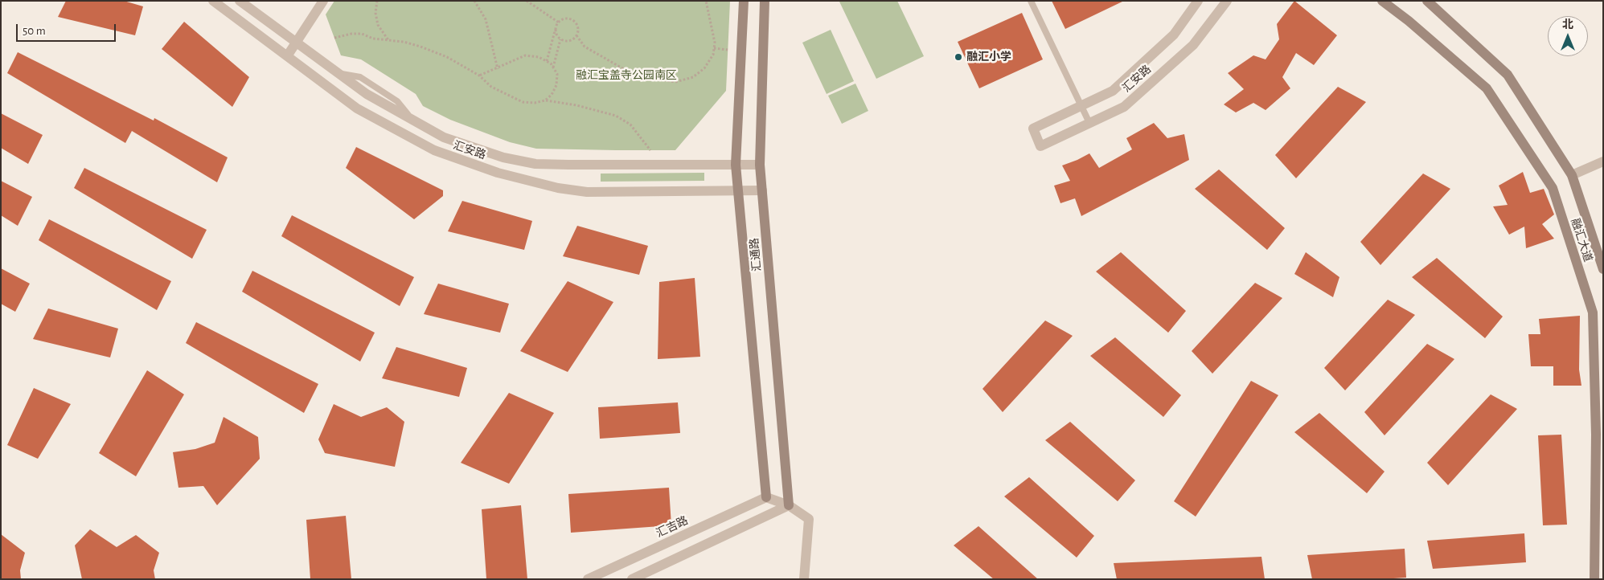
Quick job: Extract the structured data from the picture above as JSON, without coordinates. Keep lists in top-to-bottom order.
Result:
{
  "streets": {
    "main road": ["融汇大道", "汇通路"],
    "street": ["汇安路", "汇吉路"]
  },
  "crossings": [
    ["汇安路", "汇通路"],
    ["汇通路", "汇吉路"]
  ],
  "parks": ["融汇宝盖寺公园南区"],
  "places": ["融汇小学"],
  "scale_bar": "50 m",
  "north": "top"
}
